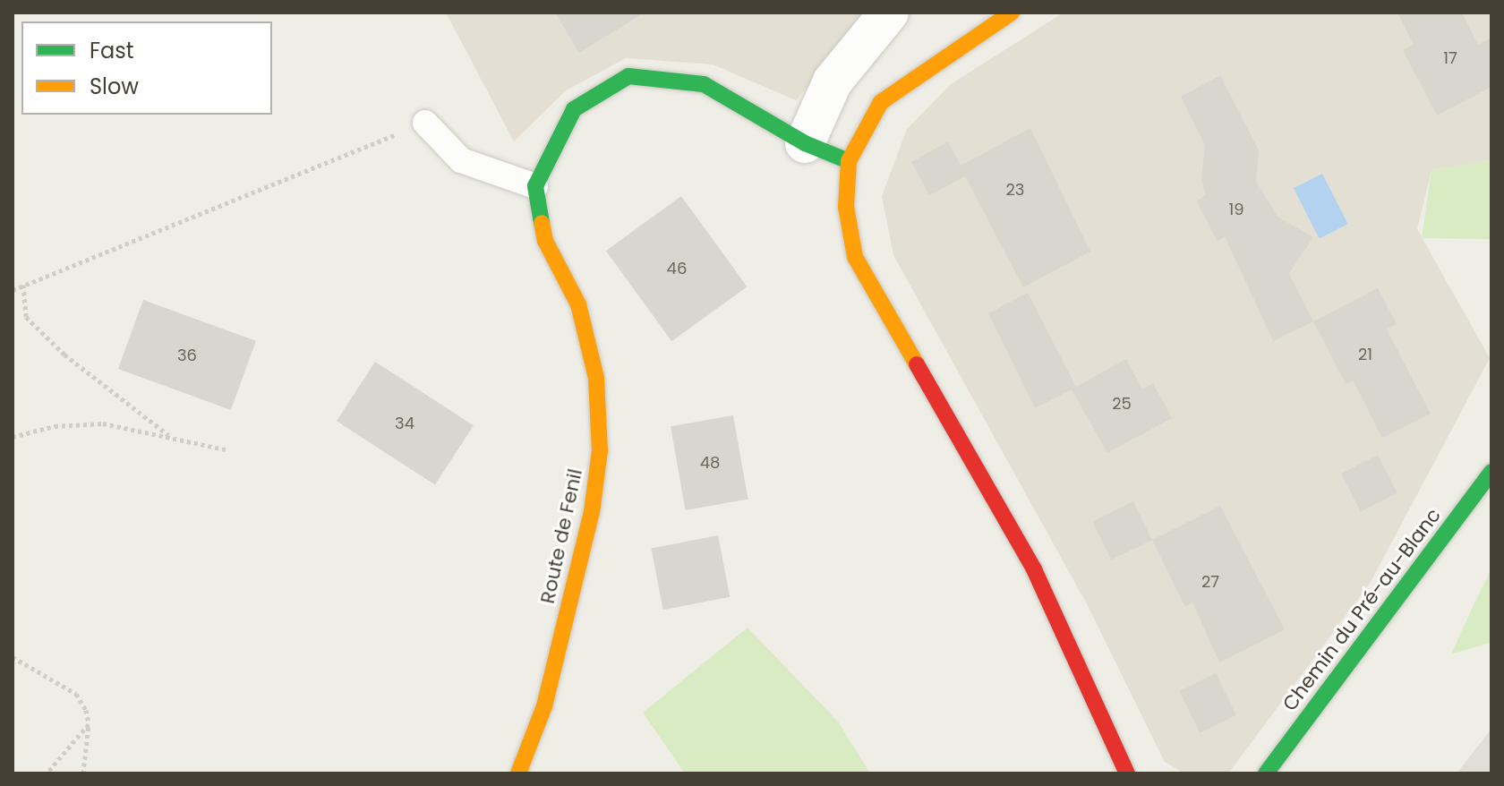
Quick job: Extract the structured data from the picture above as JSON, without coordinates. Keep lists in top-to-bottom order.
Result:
{
  "streets": {
    "street": ["Route de Fenil", "Chemin du Pré-au-Blanc"]
  },
  "house_numbers": [
    "17",
    "23",
    "19",
    "46",
    "21",
    "36",
    "25",
    "34",
    "48",
    "27"
  ],
  "legend": ["Fast", "Slow"]
}
